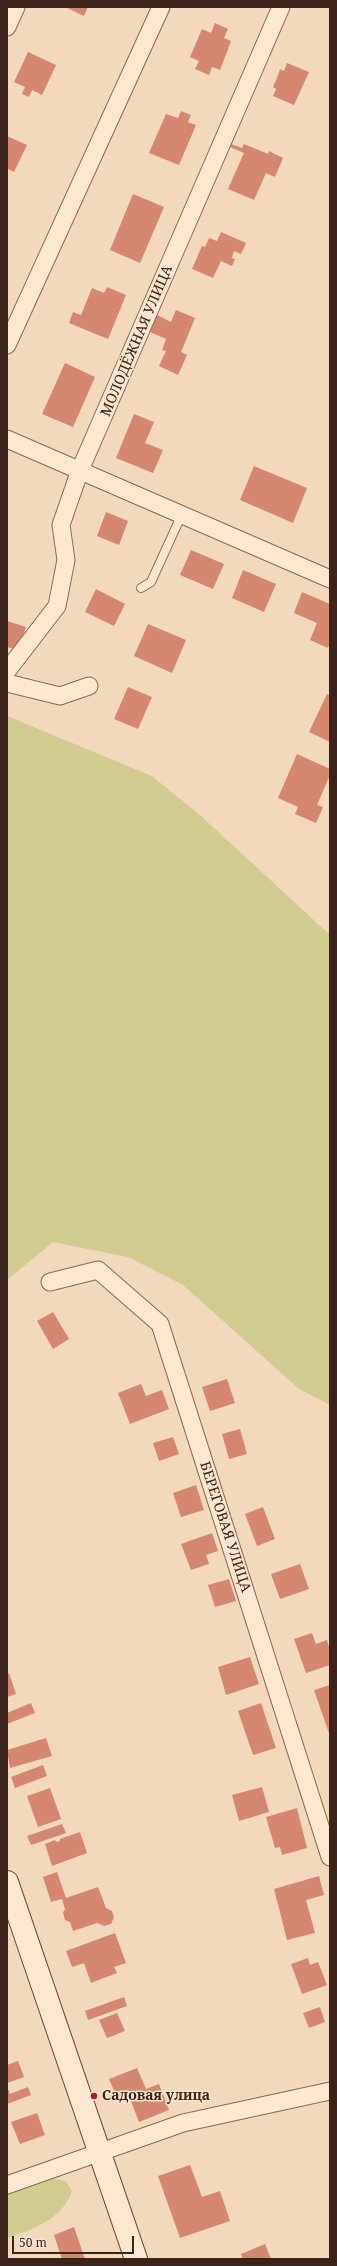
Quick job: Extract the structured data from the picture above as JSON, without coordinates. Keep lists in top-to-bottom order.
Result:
{
  "streets": {
    "street": ["МОЛОДЁЖНАЯ УЛИЦА", "БЕРЕГОВАЯ УЛИЦА"]
  },
  "places": ["Садовая улица"],
  "scale_bar": "50 m"
}
